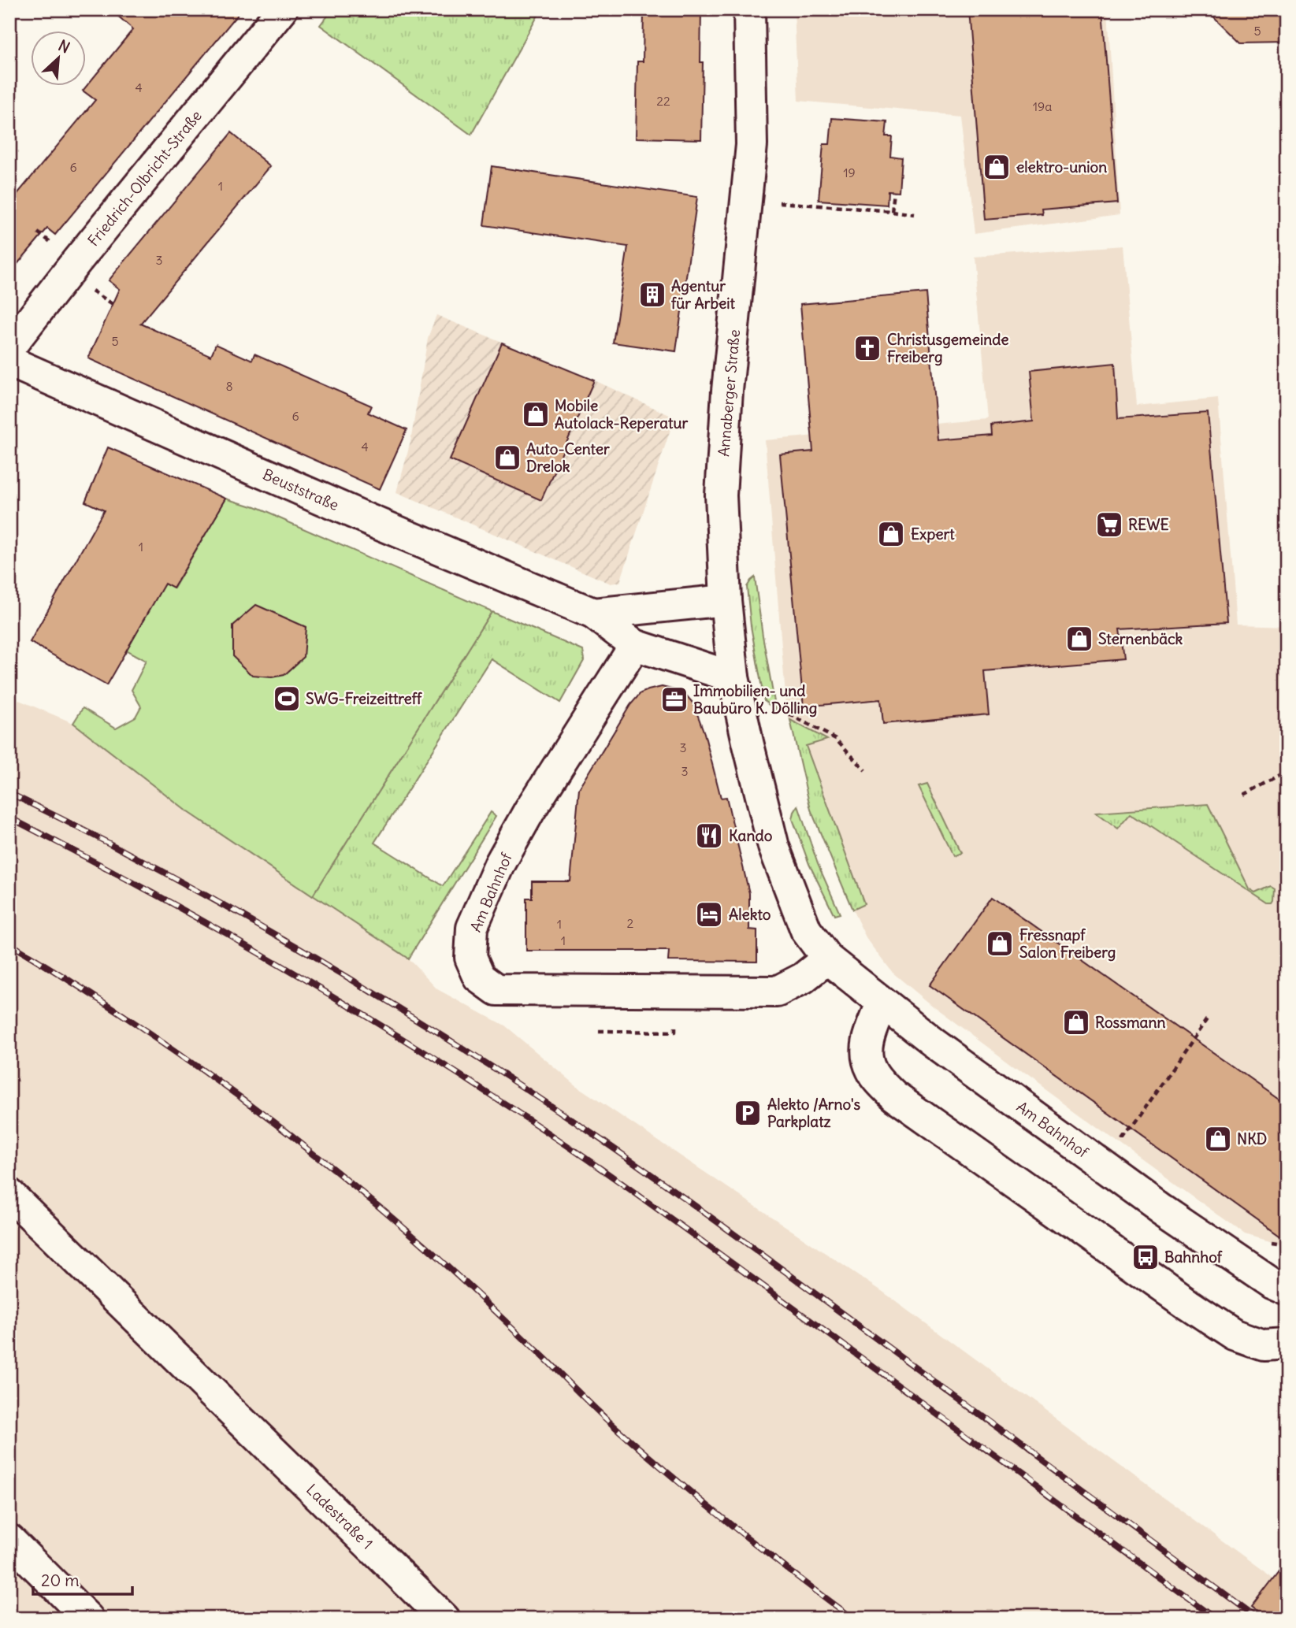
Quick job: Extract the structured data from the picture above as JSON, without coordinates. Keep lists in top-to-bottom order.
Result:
{
  "streets": {
    "street": [
      "Friedrich-Olbricht-Straße",
      "Annaberger Straße",
      "Beuststraße",
      "Am Bahnhof",
      "Ladestraße 1"
    ]
  },
  "crossings": [
    ["Annaberger Straße", "Beuststraße"],
    ["Annaberger Straße", "Am Bahnhof"],
    ["Beuststraße", "Am Bahnhof"]
  ],
  "places": {
    "shop": [
      "elektro-union",
      "Mobile Autolack-Reperatur",
      "Auto-Center Drelok",
      "Expert",
      "Sternenbäck",
      "Fressnapf Salon Freiberg",
      "Rossmann",
      "NKD"
    ],
    "building": ["Agentur für Arbeit"],
    "church": ["Christusgemeinde Freiberg"],
    "supermarket": ["REWE"],
    "sports": ["SWG-Freizeittreff"],
    "office": ["Immobilien- und Baubüro K. Dölling"],
    "restaurant": ["Kando"],
    "hotel": ["Alekto"],
    "parking": ["Alekto /Arno's Parkplatz"],
    "bus stop": ["Bahnhof"]
  },
  "house_numbers": [
    "5",
    "4",
    "22",
    "19a",
    "6",
    "19",
    "1",
    "3",
    "5",
    "8",
    "6",
    "4",
    "1",
    "3",
    "3",
    "2",
    "1",
    "1"
  ],
  "scale_bar": "20 m",
  "north": "top right"
}
